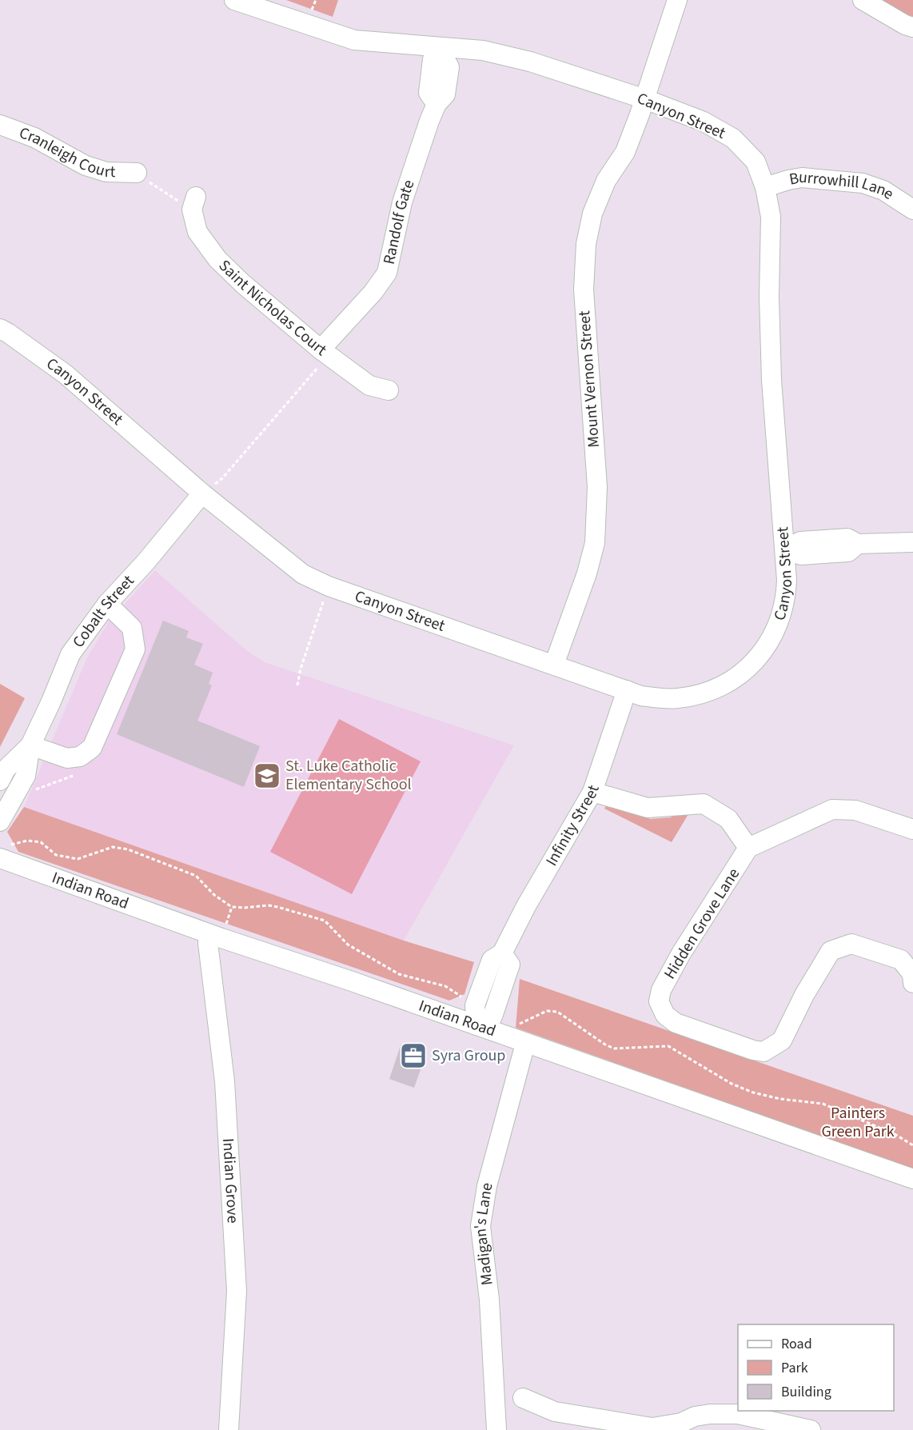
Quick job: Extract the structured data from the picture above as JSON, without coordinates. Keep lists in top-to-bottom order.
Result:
{
  "streets": {
    "street": [
      "Canyon Street",
      "Cranleigh Court",
      "Burrowhill Lane",
      "Randolf Gate",
      "Saint Nicholas Court",
      "Mount Vernon Street",
      "Cobalt Street",
      "Infinity Street",
      "Indian Road",
      "Hidden Grove Lane",
      "Indian Grove",
      "Madigan's Lane"
    ]
  },
  "crossings": [
    ["Canyon Street", "Burrowhill Lane"],
    ["Canyon Street", "Randolf Gate"],
    ["Canyon Street", "Mount Vernon Street"],
    ["Canyon Street", "Cobalt Street"],
    ["Canyon Street", "Infinity Street"],
    ["Randolf Gate", "Saint Nicholas Court"],
    ["Infinity Street", "Indian Road"],
    ["Indian Road", "Indian Grove"],
    ["Indian Road", "Madigan's Lane"]
  ],
  "parks": ["Painters Green Park"],
  "places": {
    "school or university": ["St. Luke Catholic Elementary School"],
    "office": ["Syra Group"]
  },
  "legend": ["Road", "Park", "Building"]
}
